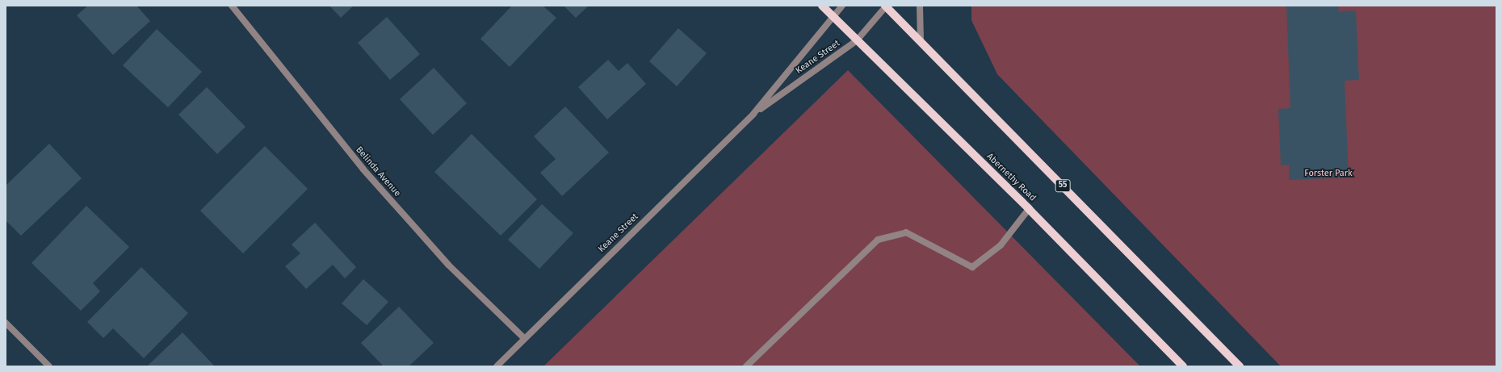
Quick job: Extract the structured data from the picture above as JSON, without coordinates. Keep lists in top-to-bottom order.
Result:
{
  "streets": {
    "main road": ["Abernethy Road", "55"],
    "street": ["Keane Street", "Belinda Avenue"]
  },
  "crossings": [
    ["Keane Street", "Belinda Avenue"],
    ["Keane Street", "Abernethy Road"],
    ["Keane Street", "55"]
  ],
  "parks": ["Forster Park"]
}
